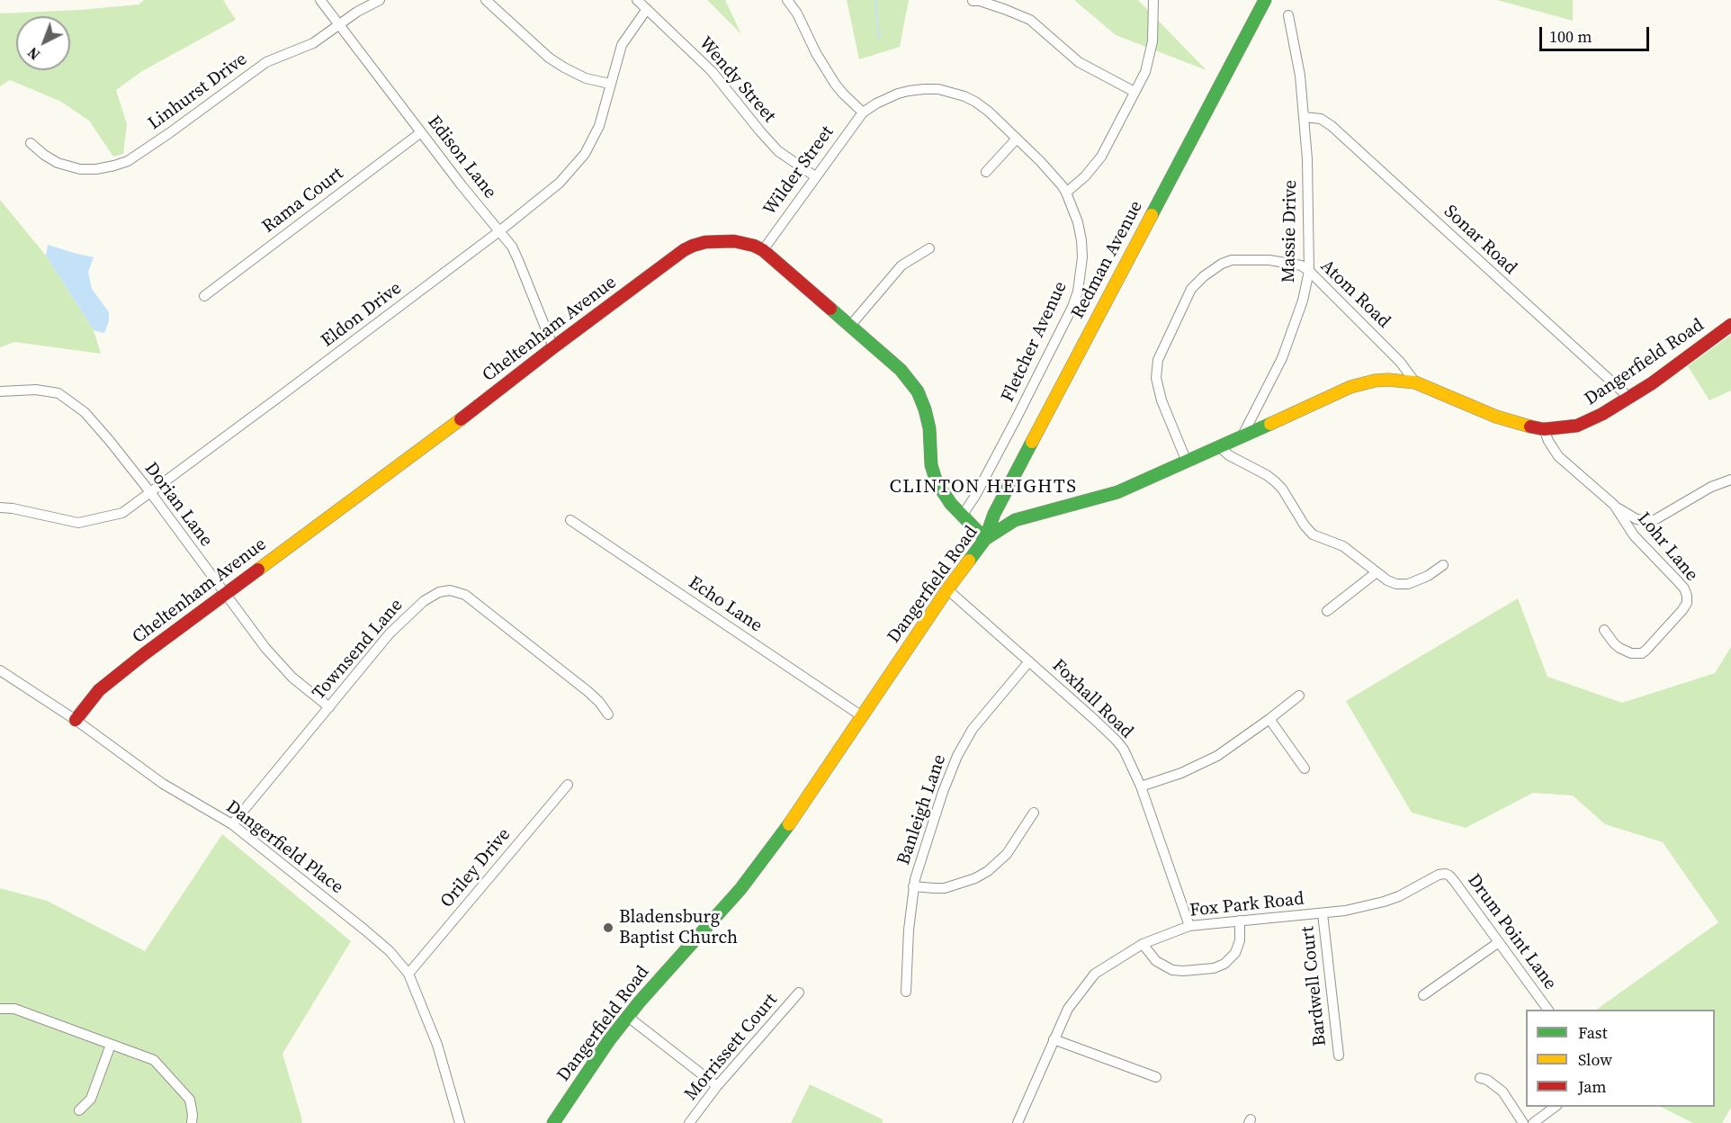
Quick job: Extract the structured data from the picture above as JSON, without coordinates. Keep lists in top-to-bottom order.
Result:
{
  "streets": {
    "street": [
      "Wendy Street",
      "Linhurst Drive",
      "Edison Lane",
      "Wilder Street",
      "Rama Court",
      "Massie Drive",
      "Sonar Road",
      "Redman Avenue",
      "Atom Road",
      "Eldon Drive",
      "Cheltenham Avenue",
      "Fletcher Avenue",
      "Dangerfield Road",
      "Dorian Lane",
      "Lohr Lane",
      "Echo Lane",
      "Townsend Lane",
      "Foxhall Road",
      "Banleigh Lane",
      "Dangerfield Place",
      "Oriley Drive",
      "Fox Park Road",
      "Drum Point Lane",
      "Bardwell Court",
      "Morrissett Court"
    ]
  },
  "crossings": [
    ["Wendy Street", "Wilder Street"],
    ["Wendy Street", "Eldon Drive"],
    ["Linhurst Drive", "Edison Lane"],
    ["Edison Lane", "Rama Court"],
    ["Edison Lane", "Eldon Drive"],
    ["Edison Lane", "Cheltenham Avenue"],
    ["Wilder Street", "Cheltenham Avenue"],
    ["Wilder Street", "Fletcher Avenue"],
    ["Massie Drive", "Sonar Road"],
    ["Massie Drive", "Atom Road"],
    ["Massie Drive", "Dangerfield Road"],
    ["Sonar Road", "Dangerfield Road"],
    ["Redman Avenue", "Cheltenham Avenue"],
    ["Redman Avenue", "Dangerfield Road"],
    ["Atom Road", "Dangerfield Road"],
    ["Eldon Drive", "Dorian Lane"],
    ["Cheltenham Avenue", "Fletcher Avenue"],
    ["Cheltenham Avenue", "Dangerfield Road"],
    ["Cheltenham Avenue", "Dorian Lane"],
    ["Cheltenham Avenue", "Dangerfield Place"],
    ["Dangerfield Road", "Lohr Lane"],
    ["Dangerfield Road", "Echo Lane"],
    ["Dangerfield Road", "Foxhall Road"],
    ["Dorian Lane", "Townsend Lane"],
    ["Townsend Lane", "Dangerfield Place"],
    ["Foxhall Road", "Banleigh Lane"],
    ["Foxhall Road", "Fox Park Road"],
    ["Dangerfield Place", "Oriley Drive"],
    ["Fox Park Road", "Drum Point Lane"],
    ["Fox Park Road", "Bardwell Court"]
  ],
  "districts": ["CLINTON HEIGHTS"],
  "places": ["Bladensburg Baptist Church"],
  "legend": ["Fast", "Slow", "Jam"],
  "scale_bar": "100 m",
  "north": "bottom left"
}
